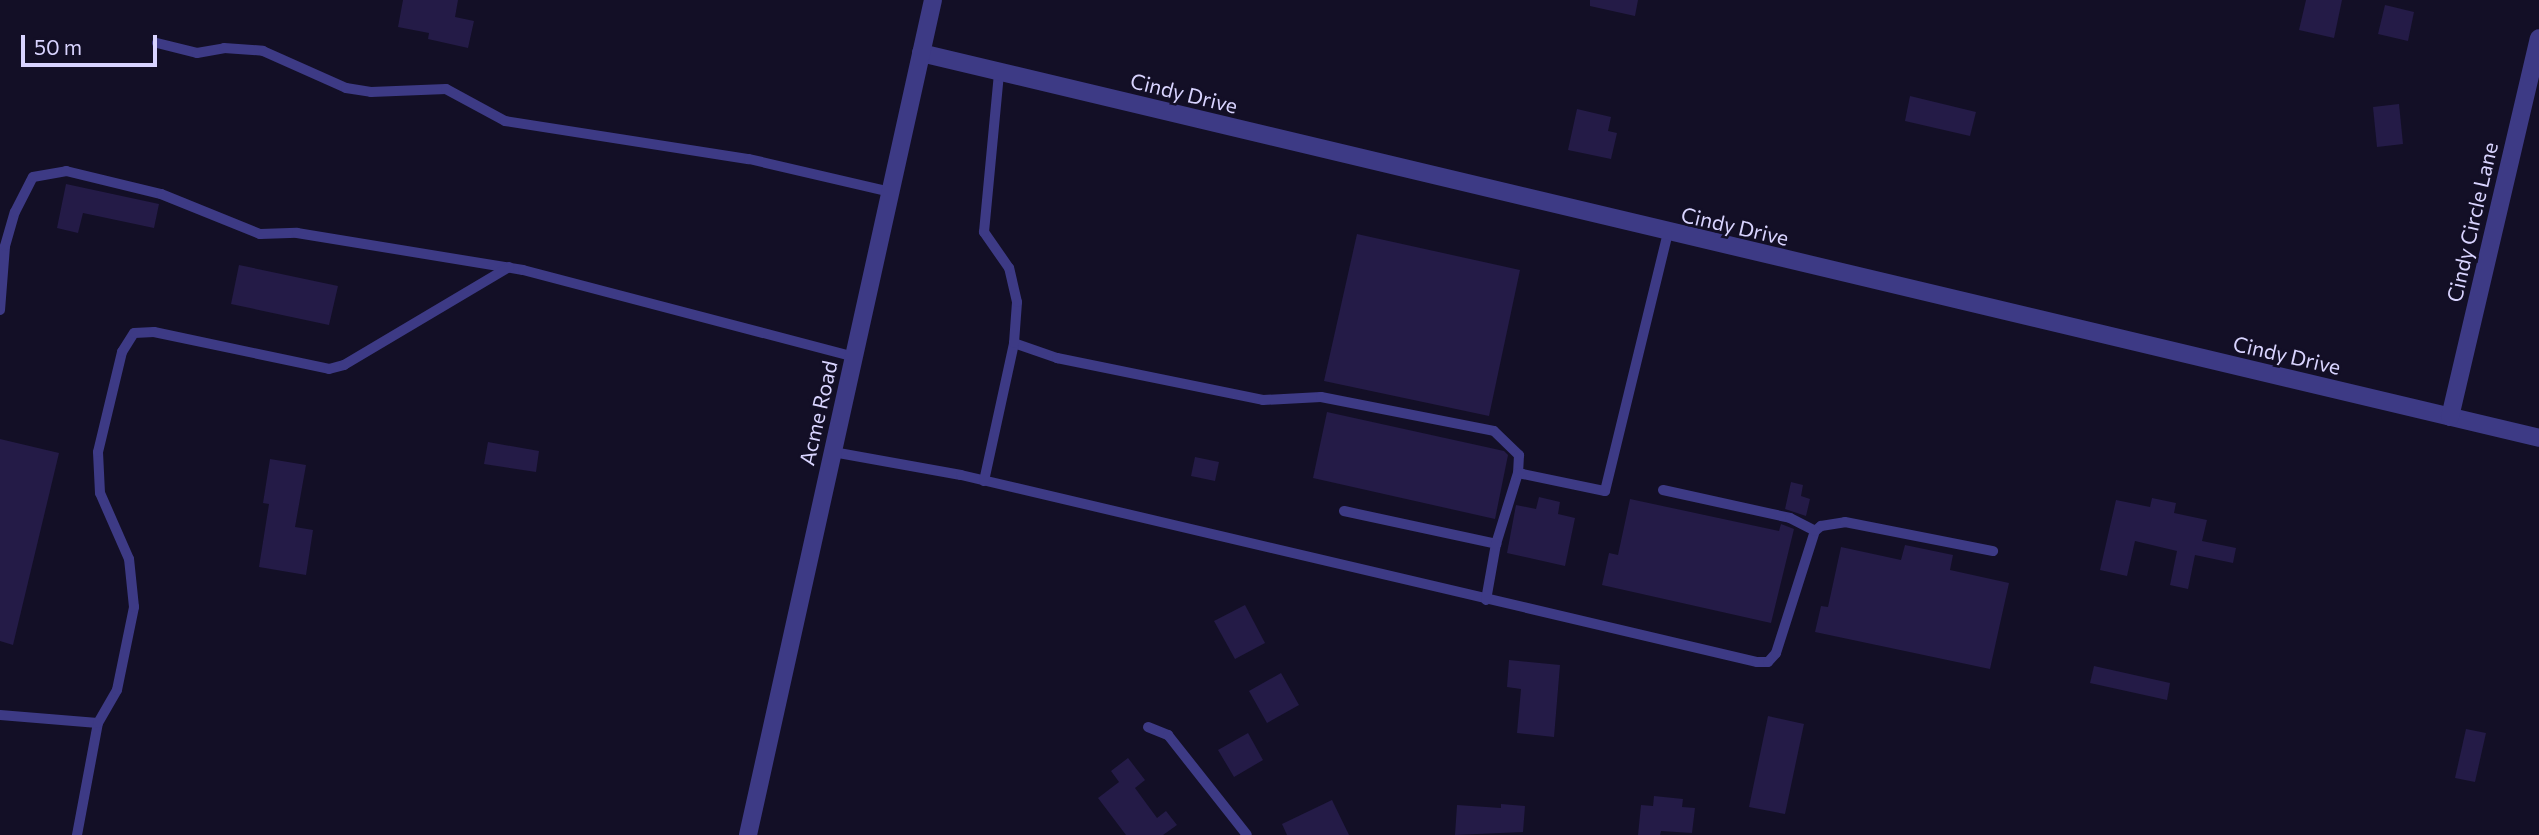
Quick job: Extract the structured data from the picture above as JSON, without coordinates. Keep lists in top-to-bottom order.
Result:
{
  "streets": {
    "street": ["Cindy Drive", "Cindy Circle Lane", "Acme Road"]
  },
  "crossings": [
    ["Cindy Drive", "Cindy Circle Lane"],
    ["Cindy Drive", "Acme Road"]
  ],
  "scale_bar": "50 m"
}
